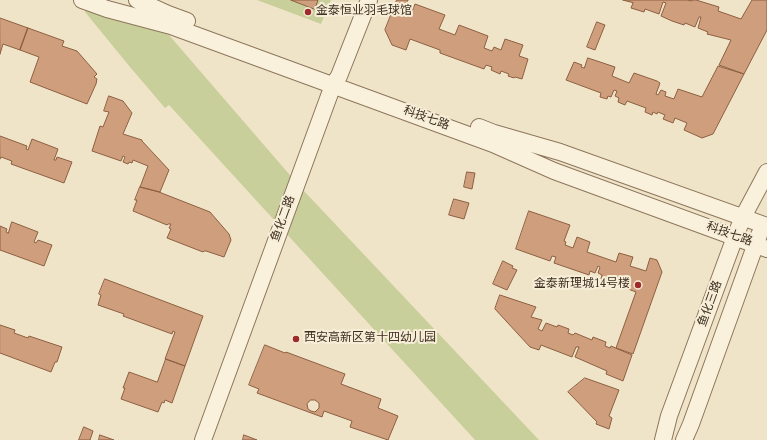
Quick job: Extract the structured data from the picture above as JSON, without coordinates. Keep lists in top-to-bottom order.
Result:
{
  "streets": {
    "street": ["科技七路", "鱼化二路", "鱼化三路"]
  },
  "crossings": [
    ["科技七路", "鱼化二路"],
    ["科技七路", "鱼化三路"]
  ],
  "places": ["金泰恒业羽毛球馆", "金泰新理城14号楼", "西安高新区第十四幼儿园"]
}
